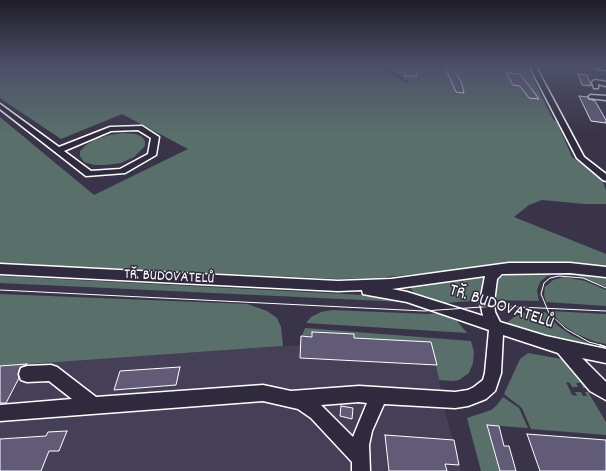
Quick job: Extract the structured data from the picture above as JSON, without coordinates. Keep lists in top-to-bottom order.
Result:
{
  "streets": {
    "street": ["TŘ. BUDOVATELŮ"]
  }
}
